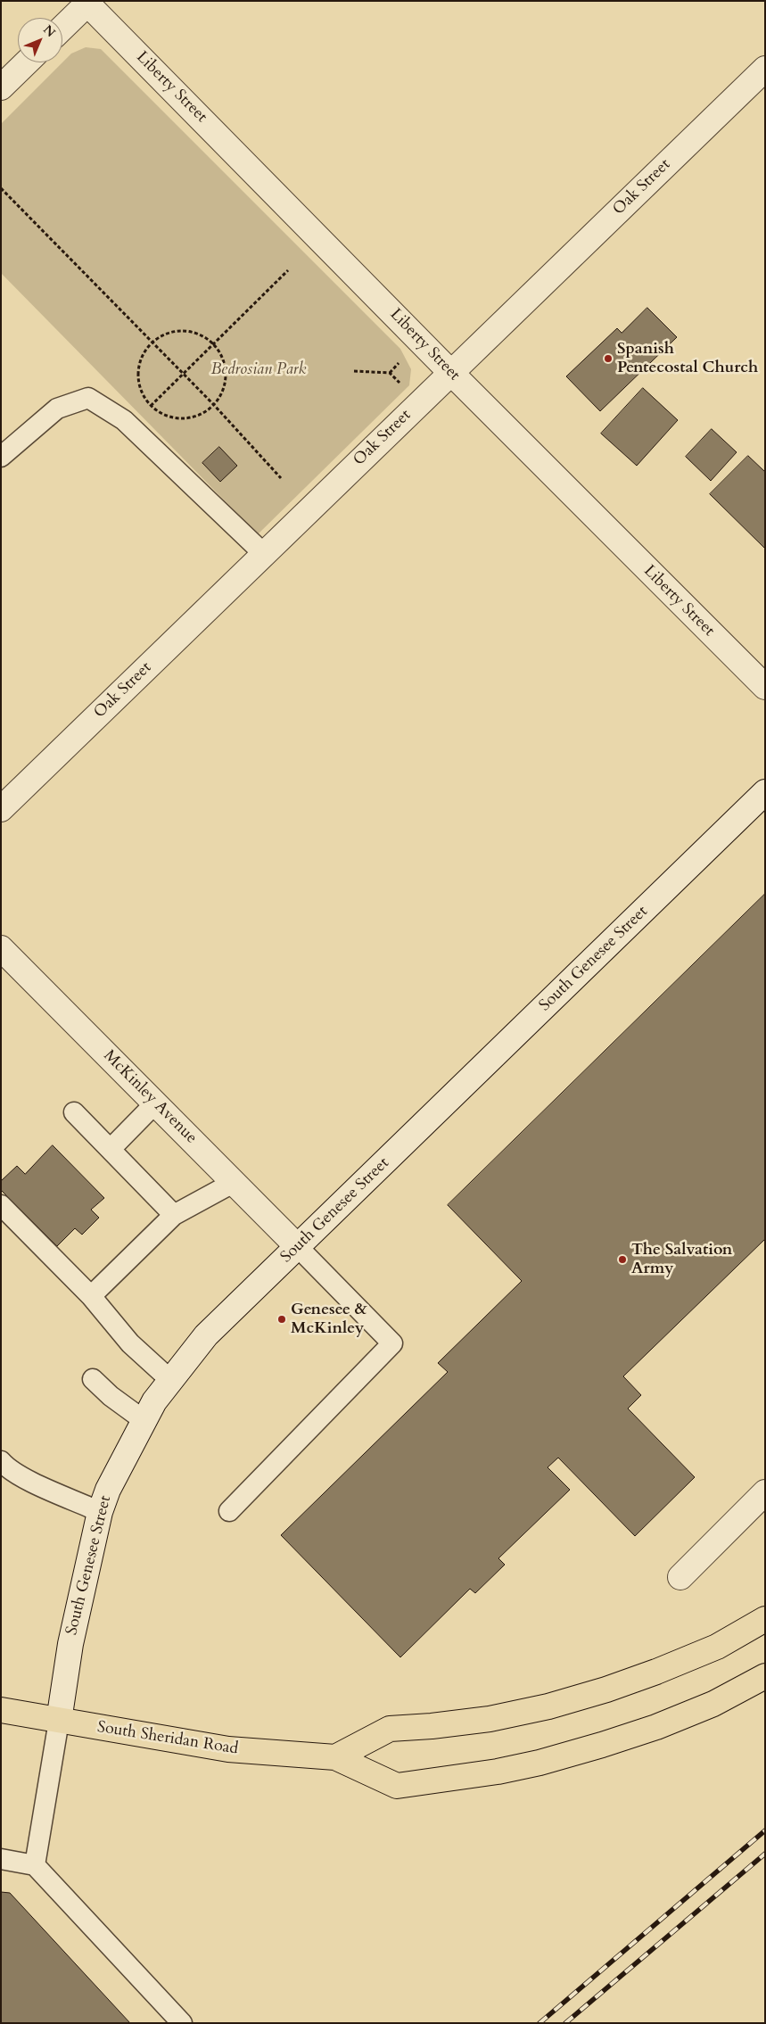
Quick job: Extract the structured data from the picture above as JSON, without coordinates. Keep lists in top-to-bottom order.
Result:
{
  "streets": {
    "highway": ["South Sheridan Road"],
    "street": [
      "Liberty Street",
      "Oak Street",
      "South Genesee Street",
      "McKinley Avenue"
    ]
  },
  "crossings": [
    ["Liberty Street", "Oak Street"],
    ["South Genesee Street", "McKinley Avenue"],
    ["South Genesee Street", "South Sheridan Road"]
  ],
  "parks": ["Bedrosian Park"],
  "places": ["Spanish Pentecostal Church", "The Salvation Army", "Genesee & McKinley"],
  "north": "top right"
}
